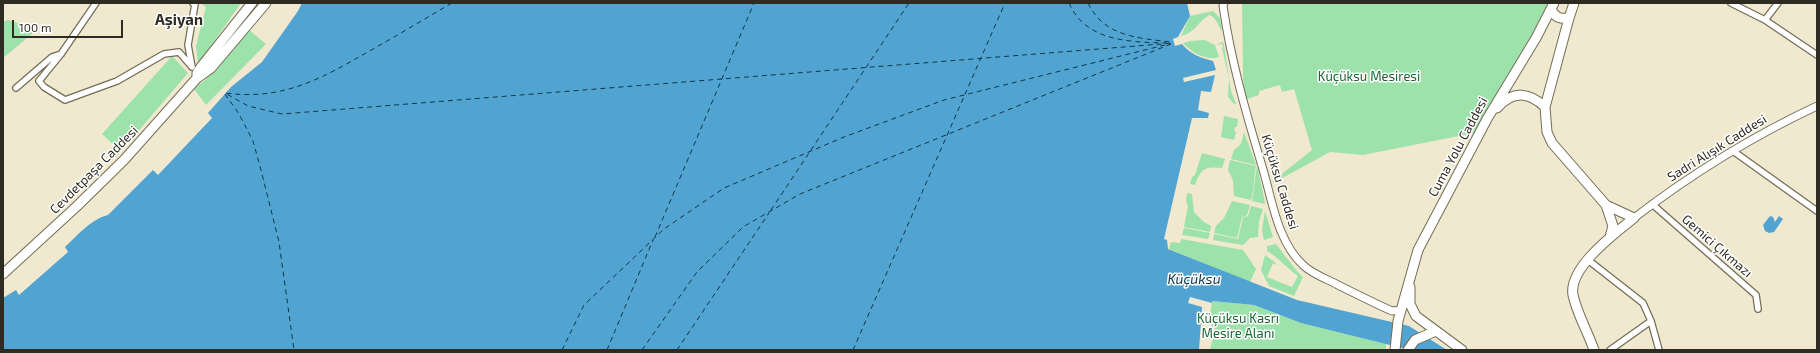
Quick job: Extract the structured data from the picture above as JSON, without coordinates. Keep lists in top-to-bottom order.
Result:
{
  "streets": {
    "main road": ["Cuma Yolu Caddesi", "Cevdetpaşa Caddesi"],
    "street": ["Sadri Alışık Caddesi", "Küçüksu Caddesi", "Gemici Çıkmazı"]
  },
  "crossings": [
    ["Cuma Yolu Caddesi", "Küçüksu Caddesi"],
    ["Sadri Alışık Caddesi", "Gemici Çıkmazı"]
  ],
  "districts": ["Aşiyan"],
  "water": ["Küçüksu"],
  "parks": ["Küçüksu Mesiresi", "Küçüksu Kasrı Mesire Alanı"],
  "scale_bar": "100 m"
}
